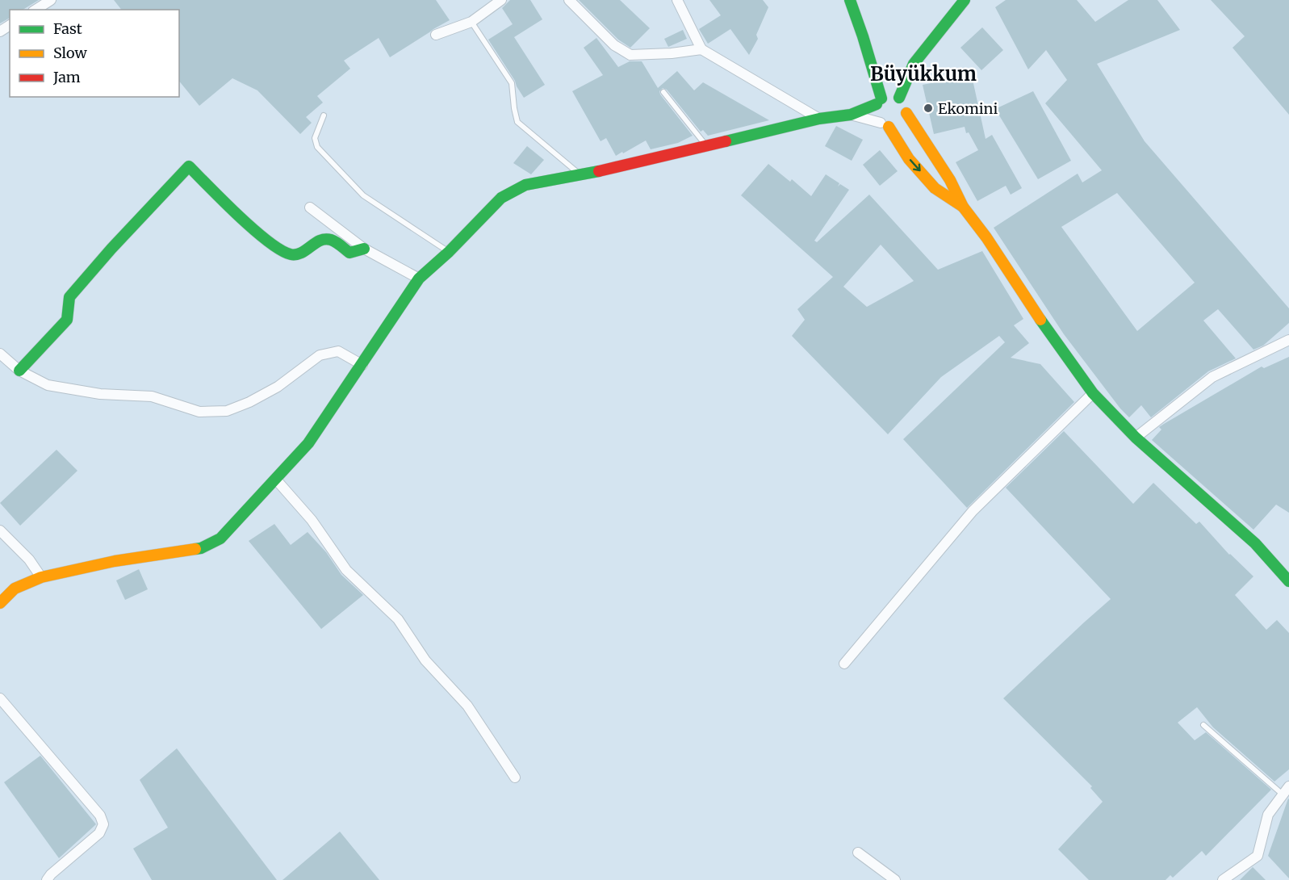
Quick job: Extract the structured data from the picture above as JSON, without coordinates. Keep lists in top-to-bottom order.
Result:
{
  "districts": ["Büyükkum"],
  "places": ["Ekomini"],
  "legend": ["Fast", "Slow", "Jam"]
}
